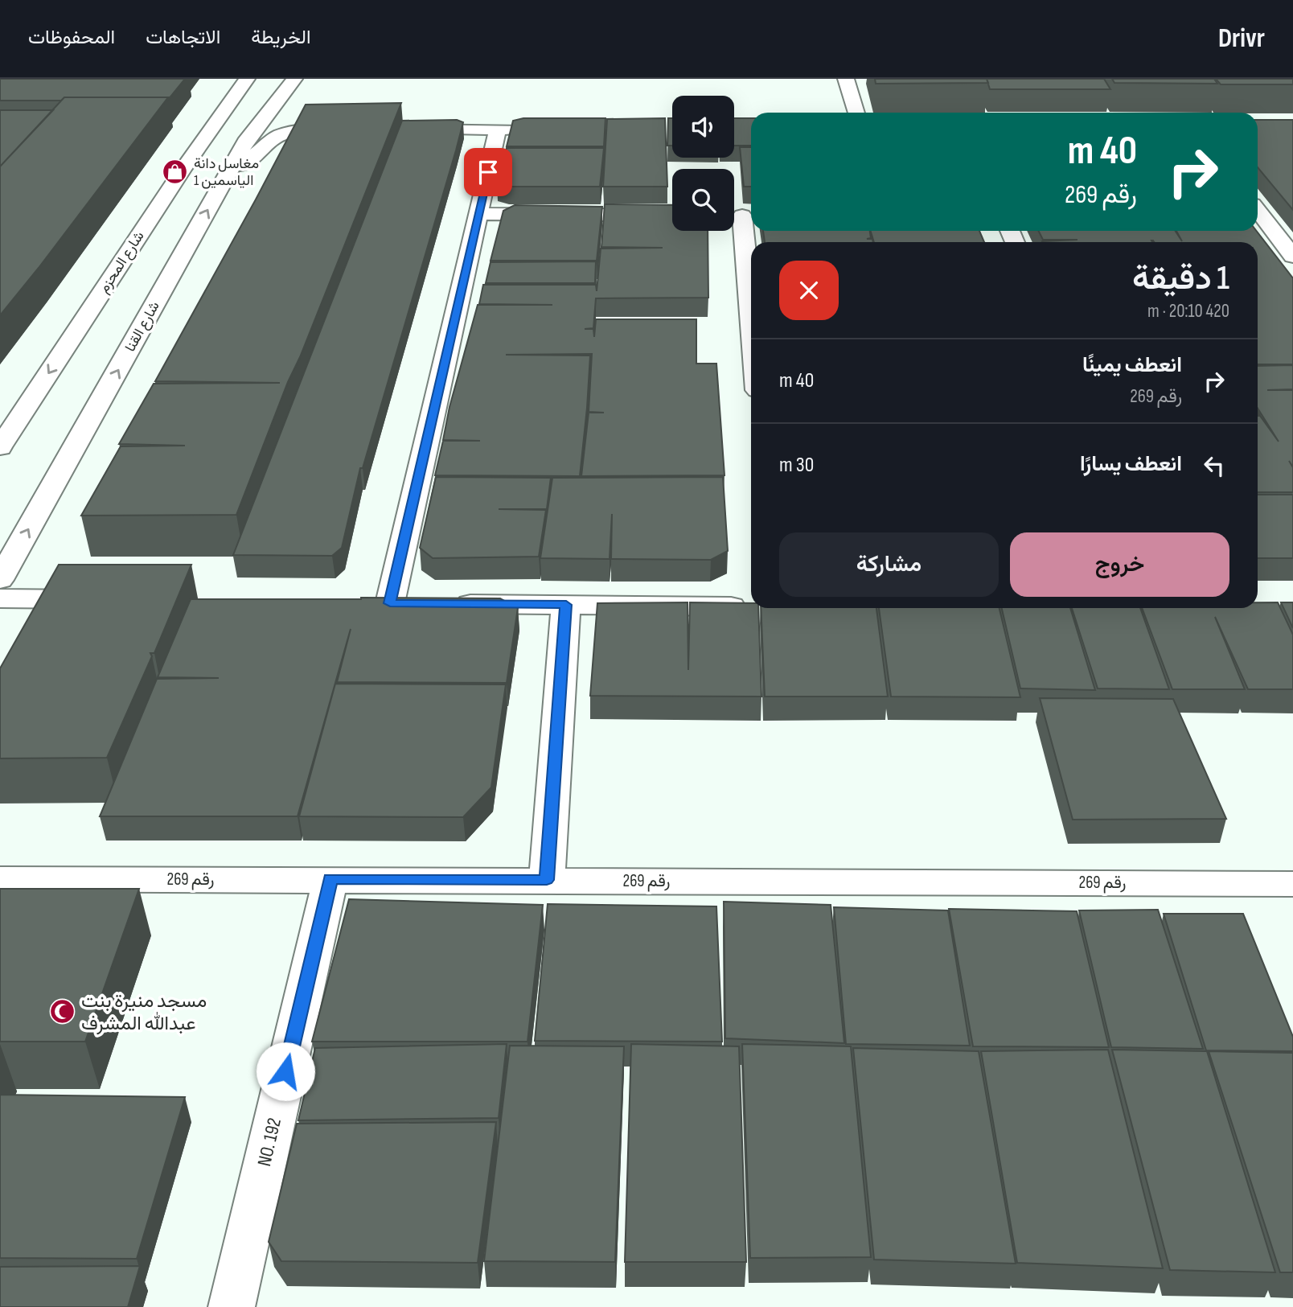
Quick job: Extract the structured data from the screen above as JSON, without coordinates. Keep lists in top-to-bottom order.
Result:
{
  "streets": {
    "street": [
      "شارع المحزم",
      "شارع القنا",
      "رقم 269",
      "NO. 192"
    ]
  },
  "crossings": [
    ["رقم 269", "NO. 192"]
  ],
  "one_way": ["شارع المحزم", "شارع القنا"],
  "places": {
    "shop": ["مغاسل دانة الياسمين 1"],
    "mosque": ["مسجد منيرة بنت عبدالله المشرف"]
  },
  "page": {
    "header": "Drivr",
    "nav": ["الخريطة", "الاتجاهات", "المحفوظات"],
    "turn": ["40 m", "رقم 269"],
    "heading": ["1 دقيقة", "420 m · 20:10"],
    "list": [
      {
        "name": "انعطف يمينًا",
        "note": "رقم 269",
        "value": "40 m"
      },
      {
        "name": "انعطف يسارًا",
        "value": "30 m"
      }
    ],
    "buttons": ["خروج", "مشاركة"]
  }
}
